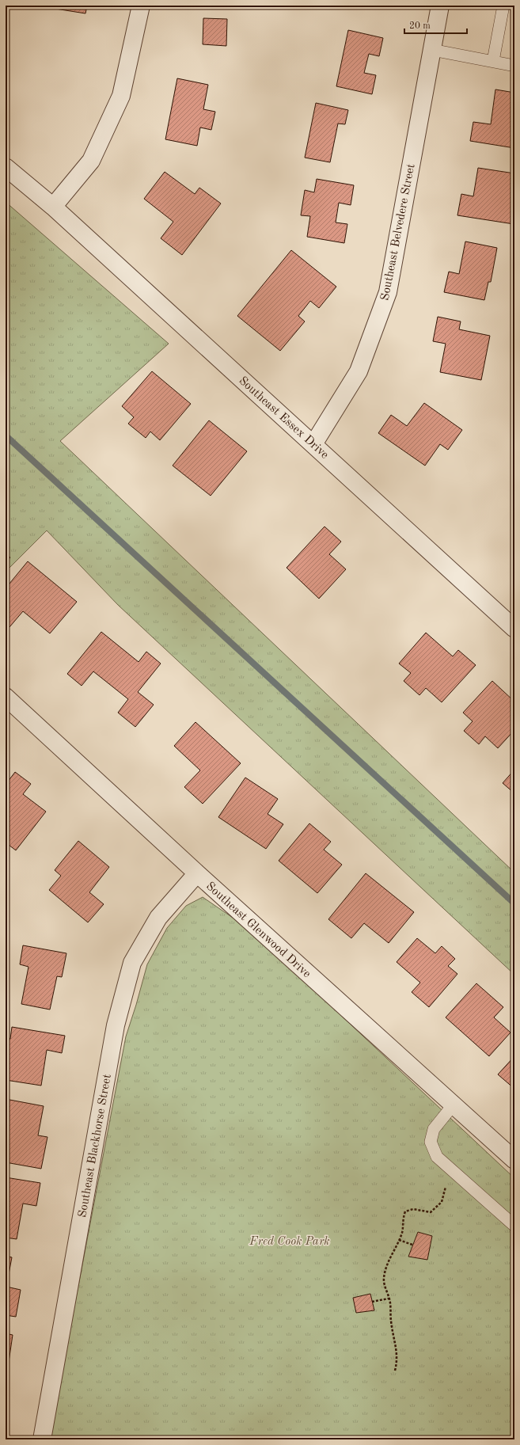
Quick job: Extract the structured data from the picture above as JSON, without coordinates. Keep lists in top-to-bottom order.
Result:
{
  "streets": {
    "street": [
      "Southeast Belvedere Street",
      "Southeast Essex Drive",
      "Southeast Glenwood Drive",
      "Southeast Blackhorse Street"
    ]
  },
  "crossings": [
    ["Southeast Belvedere Street", "Southeast Essex Drive"],
    ["Southeast Glenwood Drive", "Southeast Blackhorse Street"]
  ],
  "parks": ["Fred Cook Park"],
  "scale_bar": "20 m"
}
